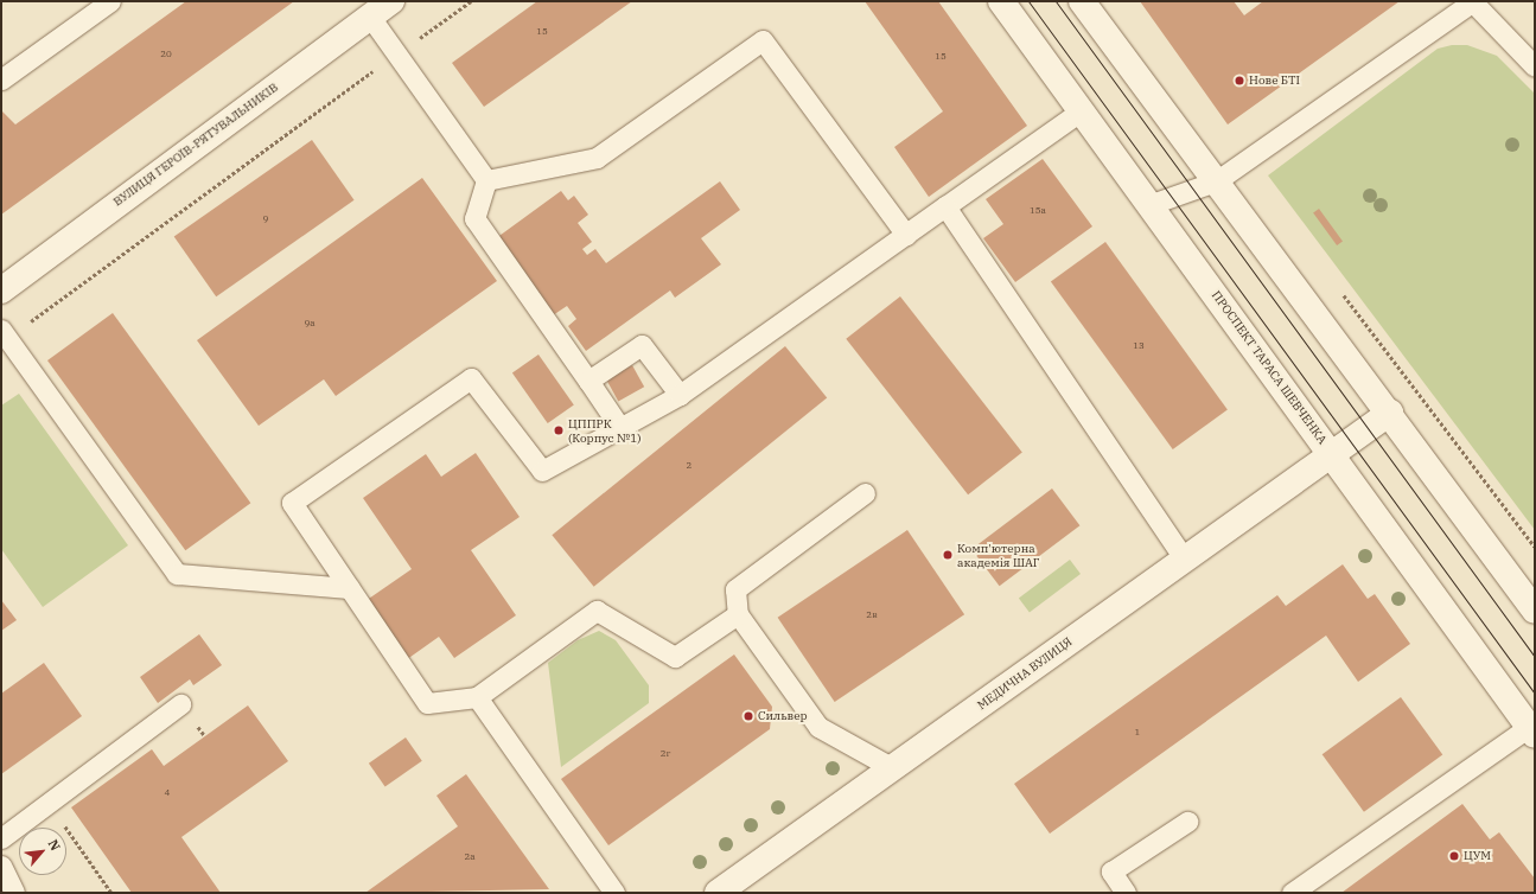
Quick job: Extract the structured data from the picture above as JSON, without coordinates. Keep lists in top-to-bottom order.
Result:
{
  "streets": {
    "main road": ["ВУЛИЦЯ ГЕРОЇВ-РЯТУВАЛЬНИКІВ", "ПРОСПЕКТ ТАРАСА ШЕВЧЕНКА", "МЕДИЧНА ВУЛИЦЯ"]
  },
  "crossings": [
    ["ПРОСПЕКТ ТАРАСА ШЕВЧЕНКА", "МЕДИЧНА ВУЛИЦЯ"]
  ],
  "places": [
    "Нове БТІ",
    "ЦППРК (Корпус №1)",
    "Комп'ютерна академія ШАГ",
    "Сильвер",
    "ЦУМ"
  ],
  "house_numbers": [
    "15",
    "20",
    "15",
    "15а",
    "9",
    "9а",
    "13",
    "2",
    "2в",
    "1",
    "2г",
    "4",
    "2а"
  ],
  "north": "top right"
}
